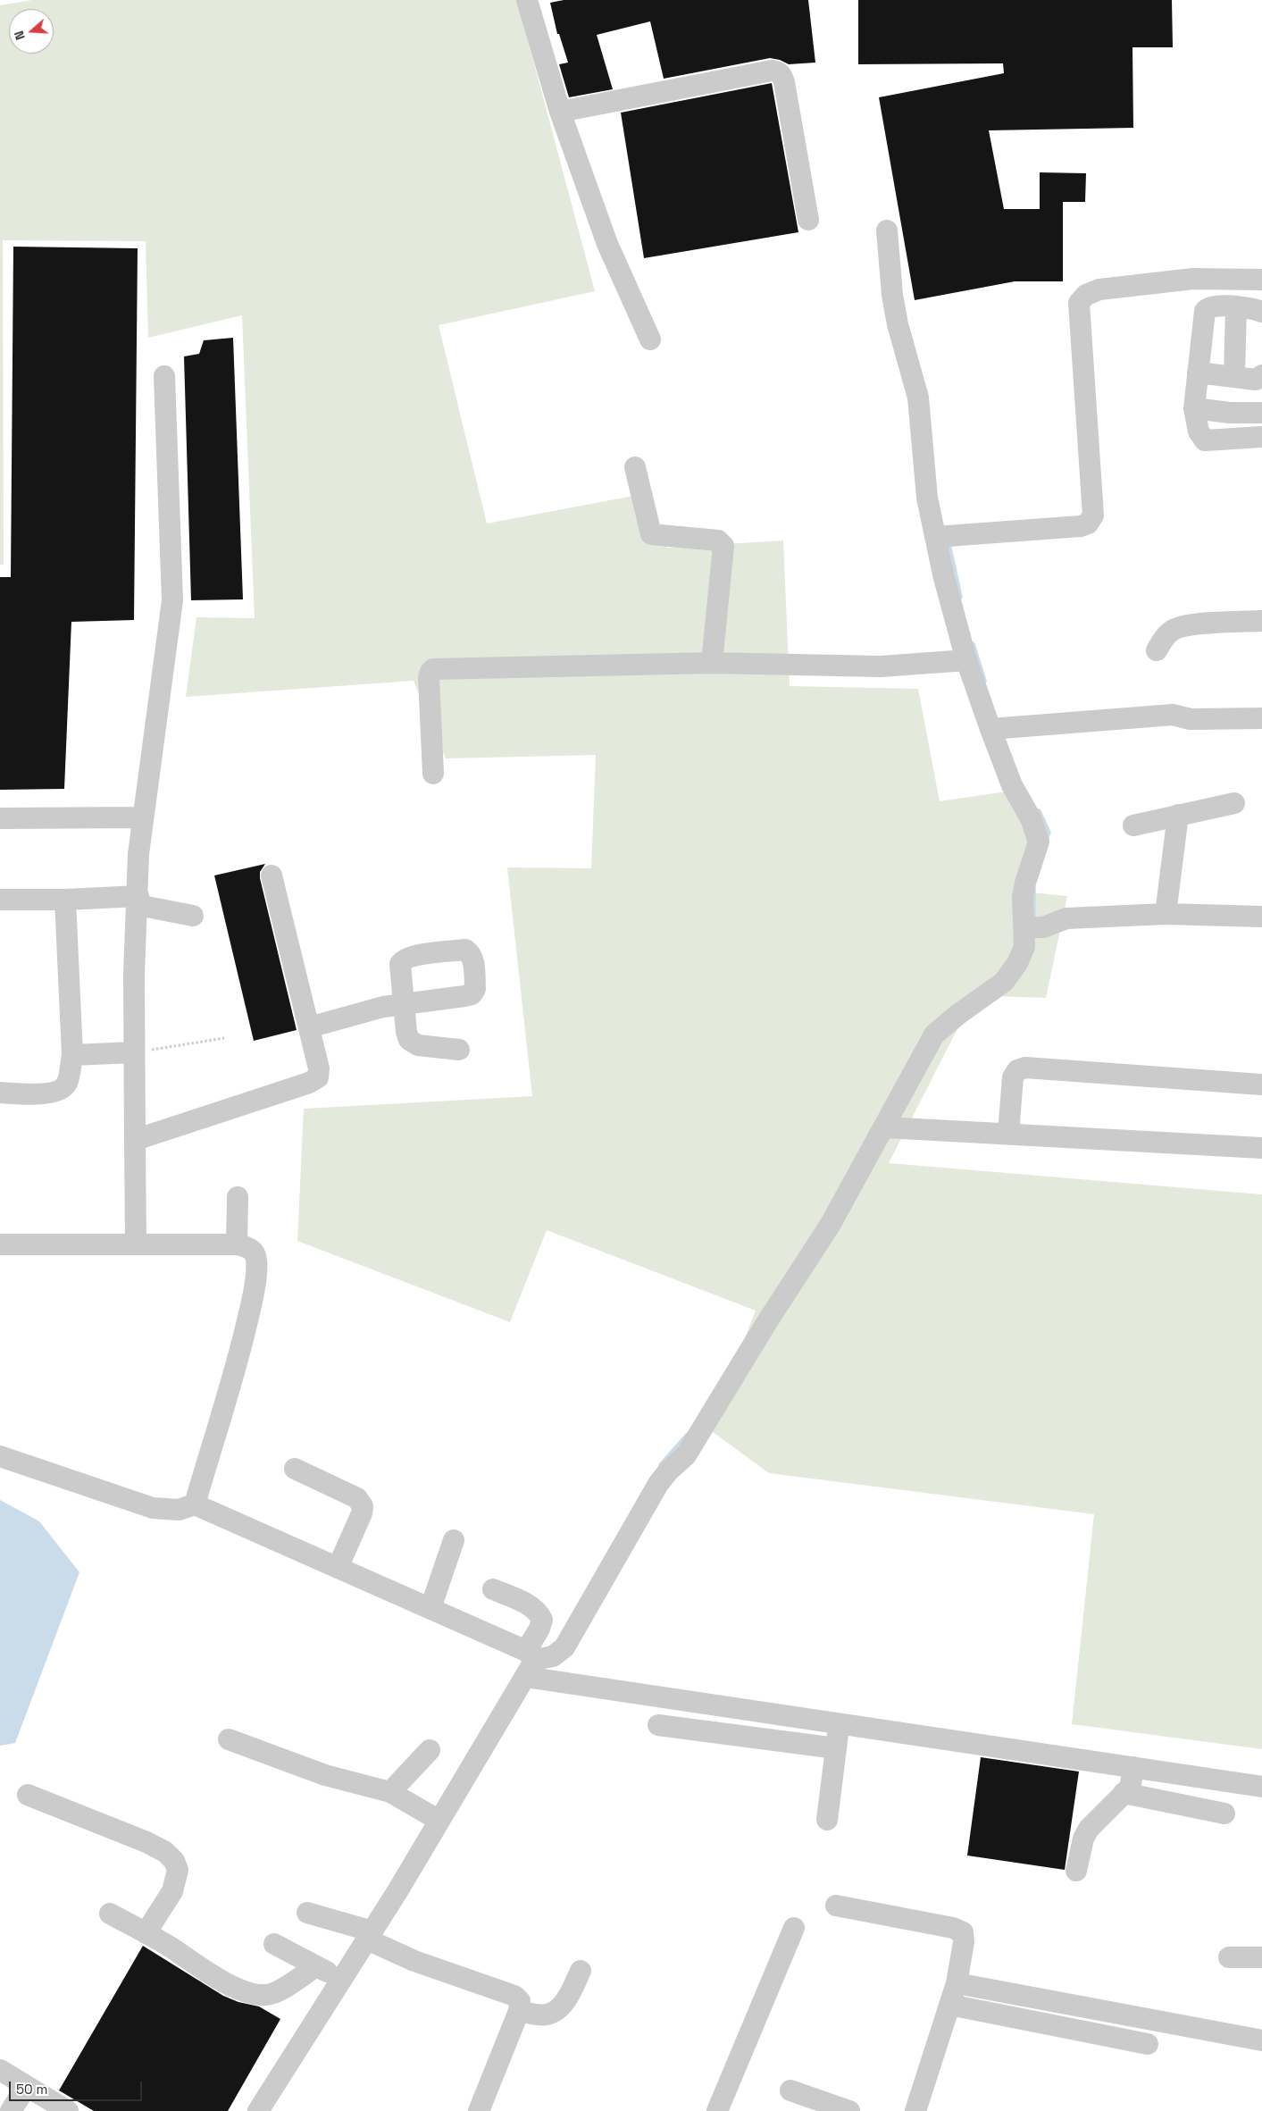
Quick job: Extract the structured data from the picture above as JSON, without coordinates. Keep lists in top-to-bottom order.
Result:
{
  "scale_bar": "50 m",
  "north": "left"
}
